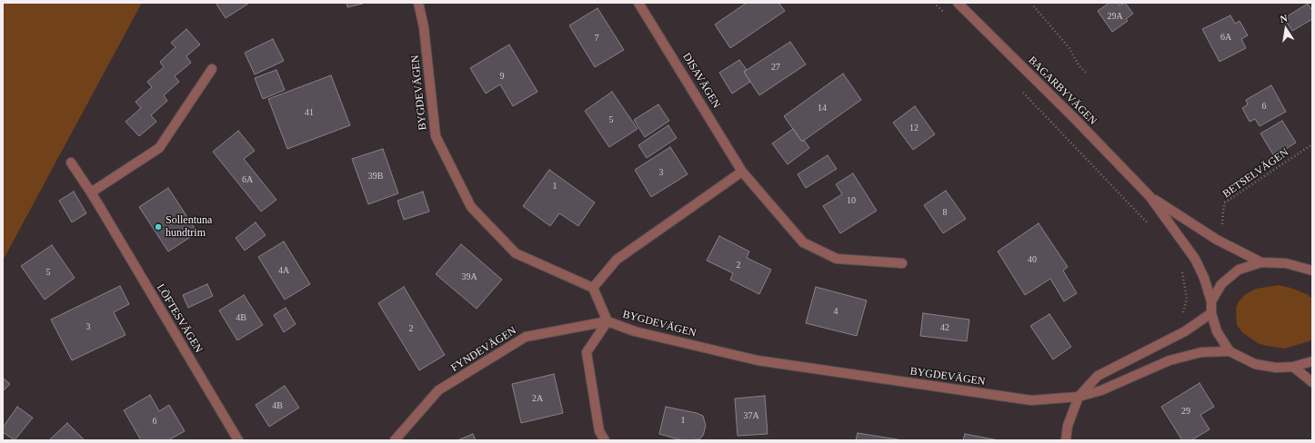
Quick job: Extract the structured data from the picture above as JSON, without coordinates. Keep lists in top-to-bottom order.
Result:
{
  "streets": {
    "street": [
      "DISAVÄGEN",
      "BAGARBYVÄGEN",
      "BYGDEVÄGEN",
      "LÖFTESVÄGEN",
      "FYNDEVÄGEN"
    ],
    "path": ["BETSELVÄGEN"]
  },
  "crossings": [
    ["BYGDEVÄGEN", "FYNDEVÄGEN"]
  ],
  "places": ["Sollentuna hundtrim"],
  "house_numbers": [
    "29A",
    "6A",
    "7",
    "27",
    "9",
    "6",
    "14",
    "41",
    "5",
    "12",
    "3",
    "39B",
    "6A",
    "1",
    "10",
    "8",
    "40",
    "2",
    "4A",
    "5",
    "39A",
    "4",
    "4B",
    "3",
    "42",
    "2",
    "2A",
    "4B",
    "29",
    "37A",
    "1",
    "6"
  ],
  "north": "top"
}
